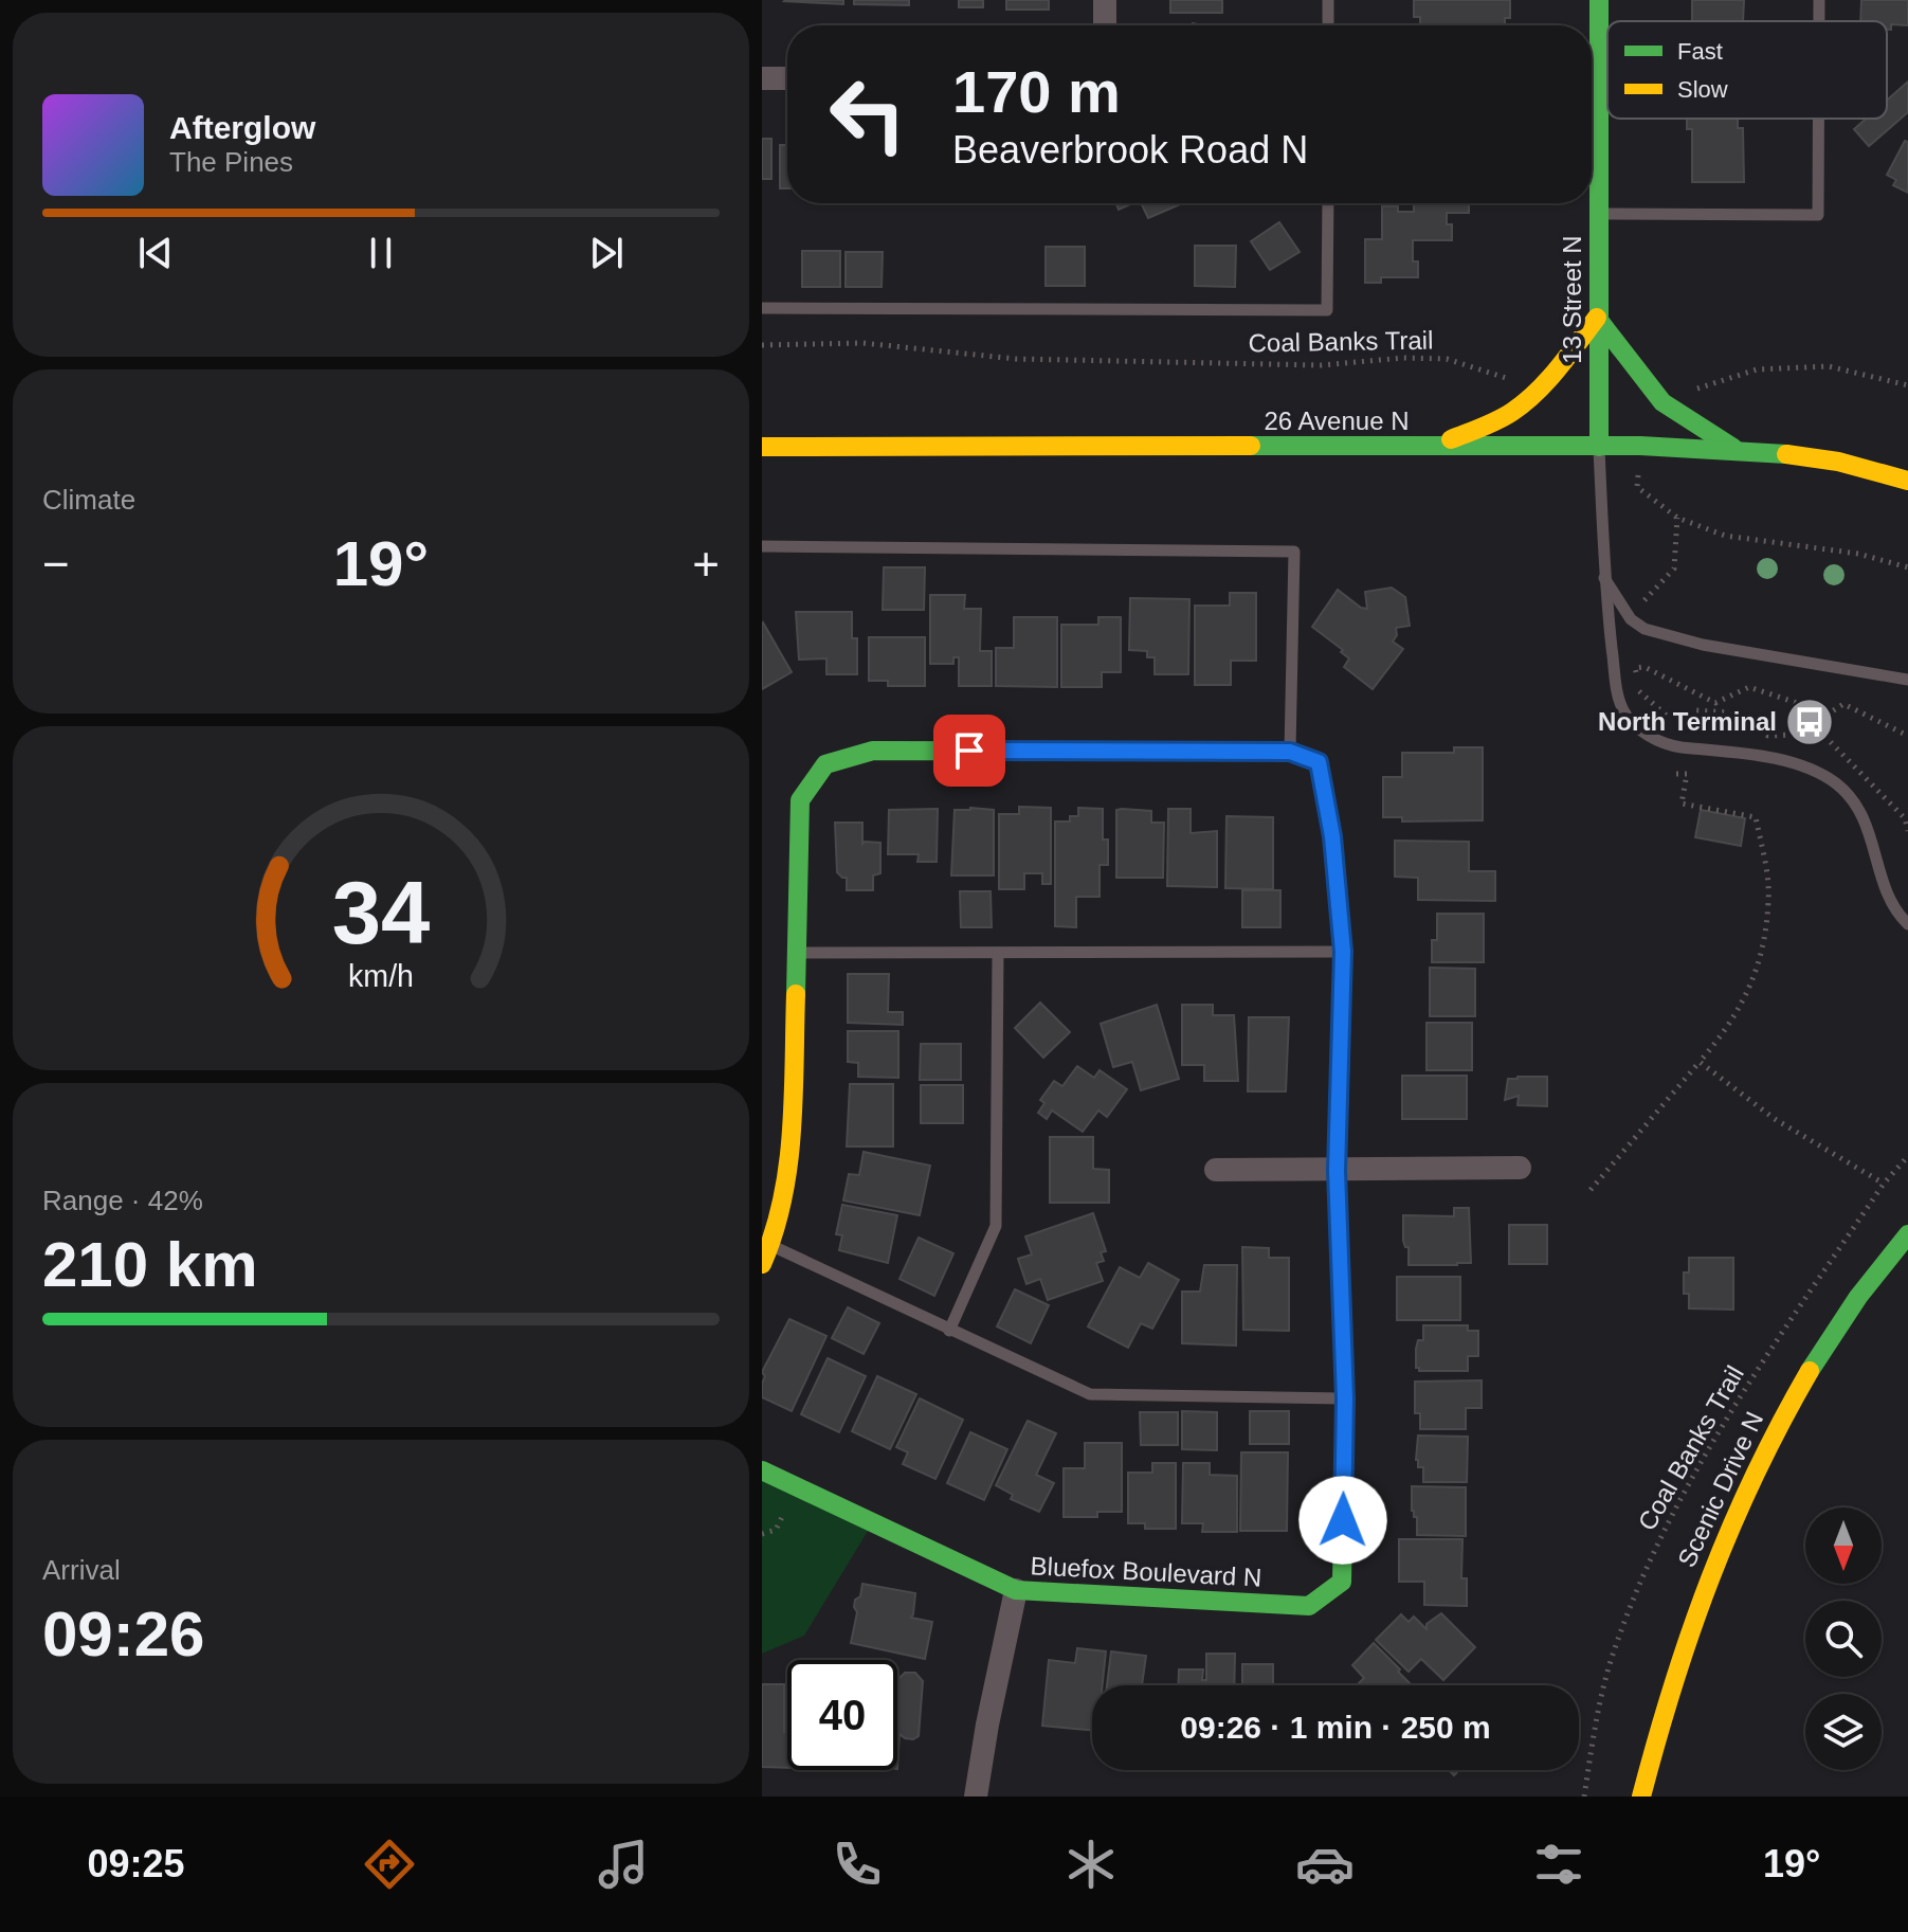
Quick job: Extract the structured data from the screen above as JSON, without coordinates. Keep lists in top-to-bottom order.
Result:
{
  "streets": {
    "street": [
      "13 Street N",
      "26 Avenue N",
      "Scenic Drive N",
      "Bluefox Boulevard N"
    ],
    "path": ["Coal Banks Trail"]
  },
  "crossings": [
    ["13 Street N", "26 Avenue N"]
  ],
  "places": {
    "bus stop": ["North Terminal"]
  },
  "legend": ["Fast", "Slow"],
  "north": "bottom",
  "page": {
    "turn": ["170 m", "Beaverbrook Road N"],
    "song": ["Afterglow", "The Pines"],
    "tile": [
      "Climate",
      ["Range · 42%", "210 km"],
      ["Arrival", "09:26"]
    ],
    "heat": ["−", "19°", "+"],
    "limit": "40",
    "trip": "09:26 · 1 min · 250 m",
    "tabs": ["09:25", "19°"],
    "gauge": ["34", "km/h"]
  }
}
